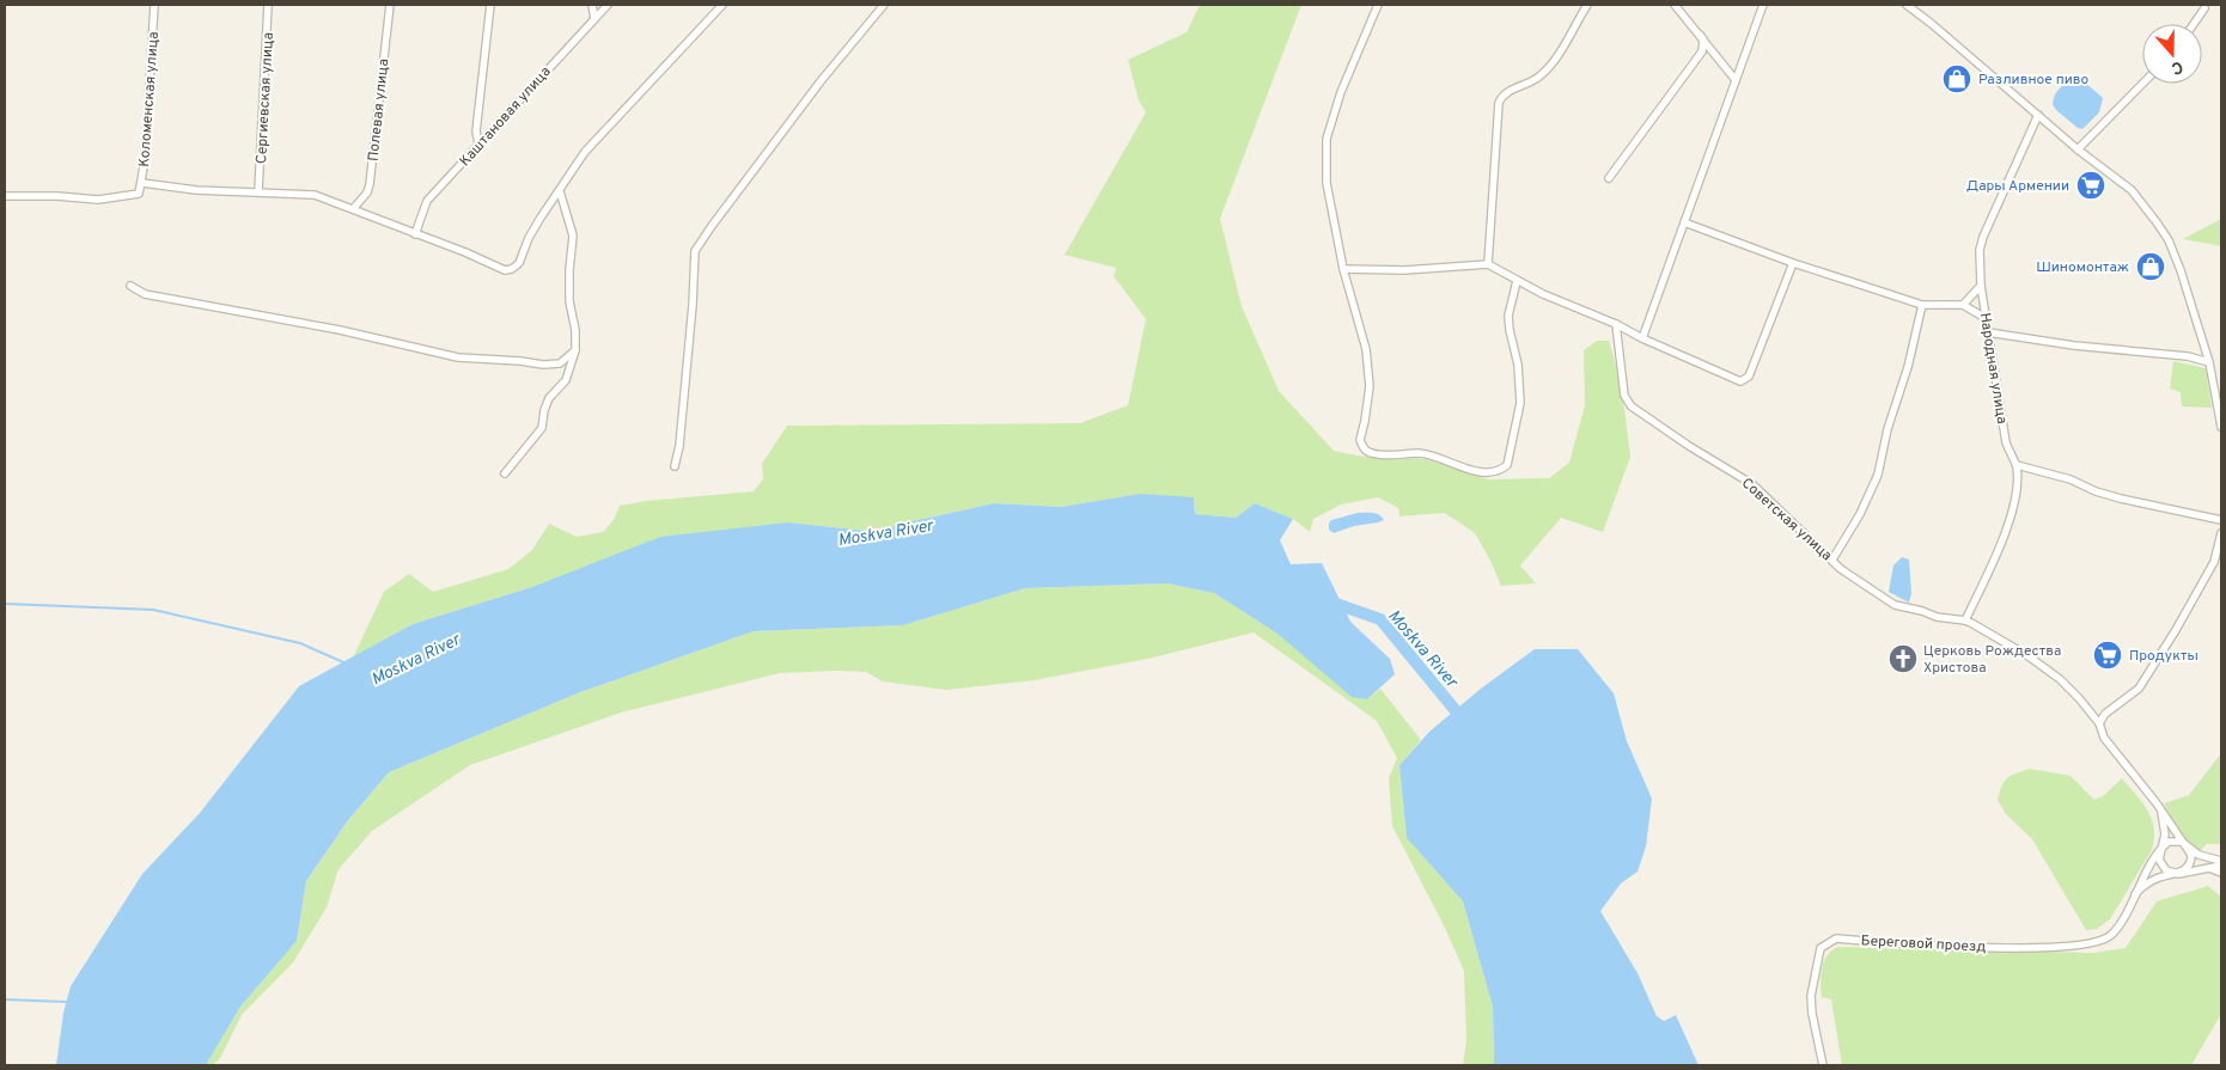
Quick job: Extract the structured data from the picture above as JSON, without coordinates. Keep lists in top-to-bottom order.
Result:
{
  "streets": {
    "street": [
      "Сергиевская улица",
      "Коломенская улица",
      "Полевая улица",
      "Каштановая улица",
      "Народная улица",
      "Советская улица",
      "Береговой проезд"
    ]
  },
  "crossings": [
    ["Народная улица", "Советская улица"],
    ["Советская улица", "Береговой проезд"]
  ],
  "water": ["Moskva River"],
  "places": {
    "shop": ["Разливное пиво", "Шиномонтаж"],
    "supermarket": ["Дары Армении", "Продукты"],
    "church": ["Церковь Рождества Христова"]
  },
  "north": "bottom"
}
